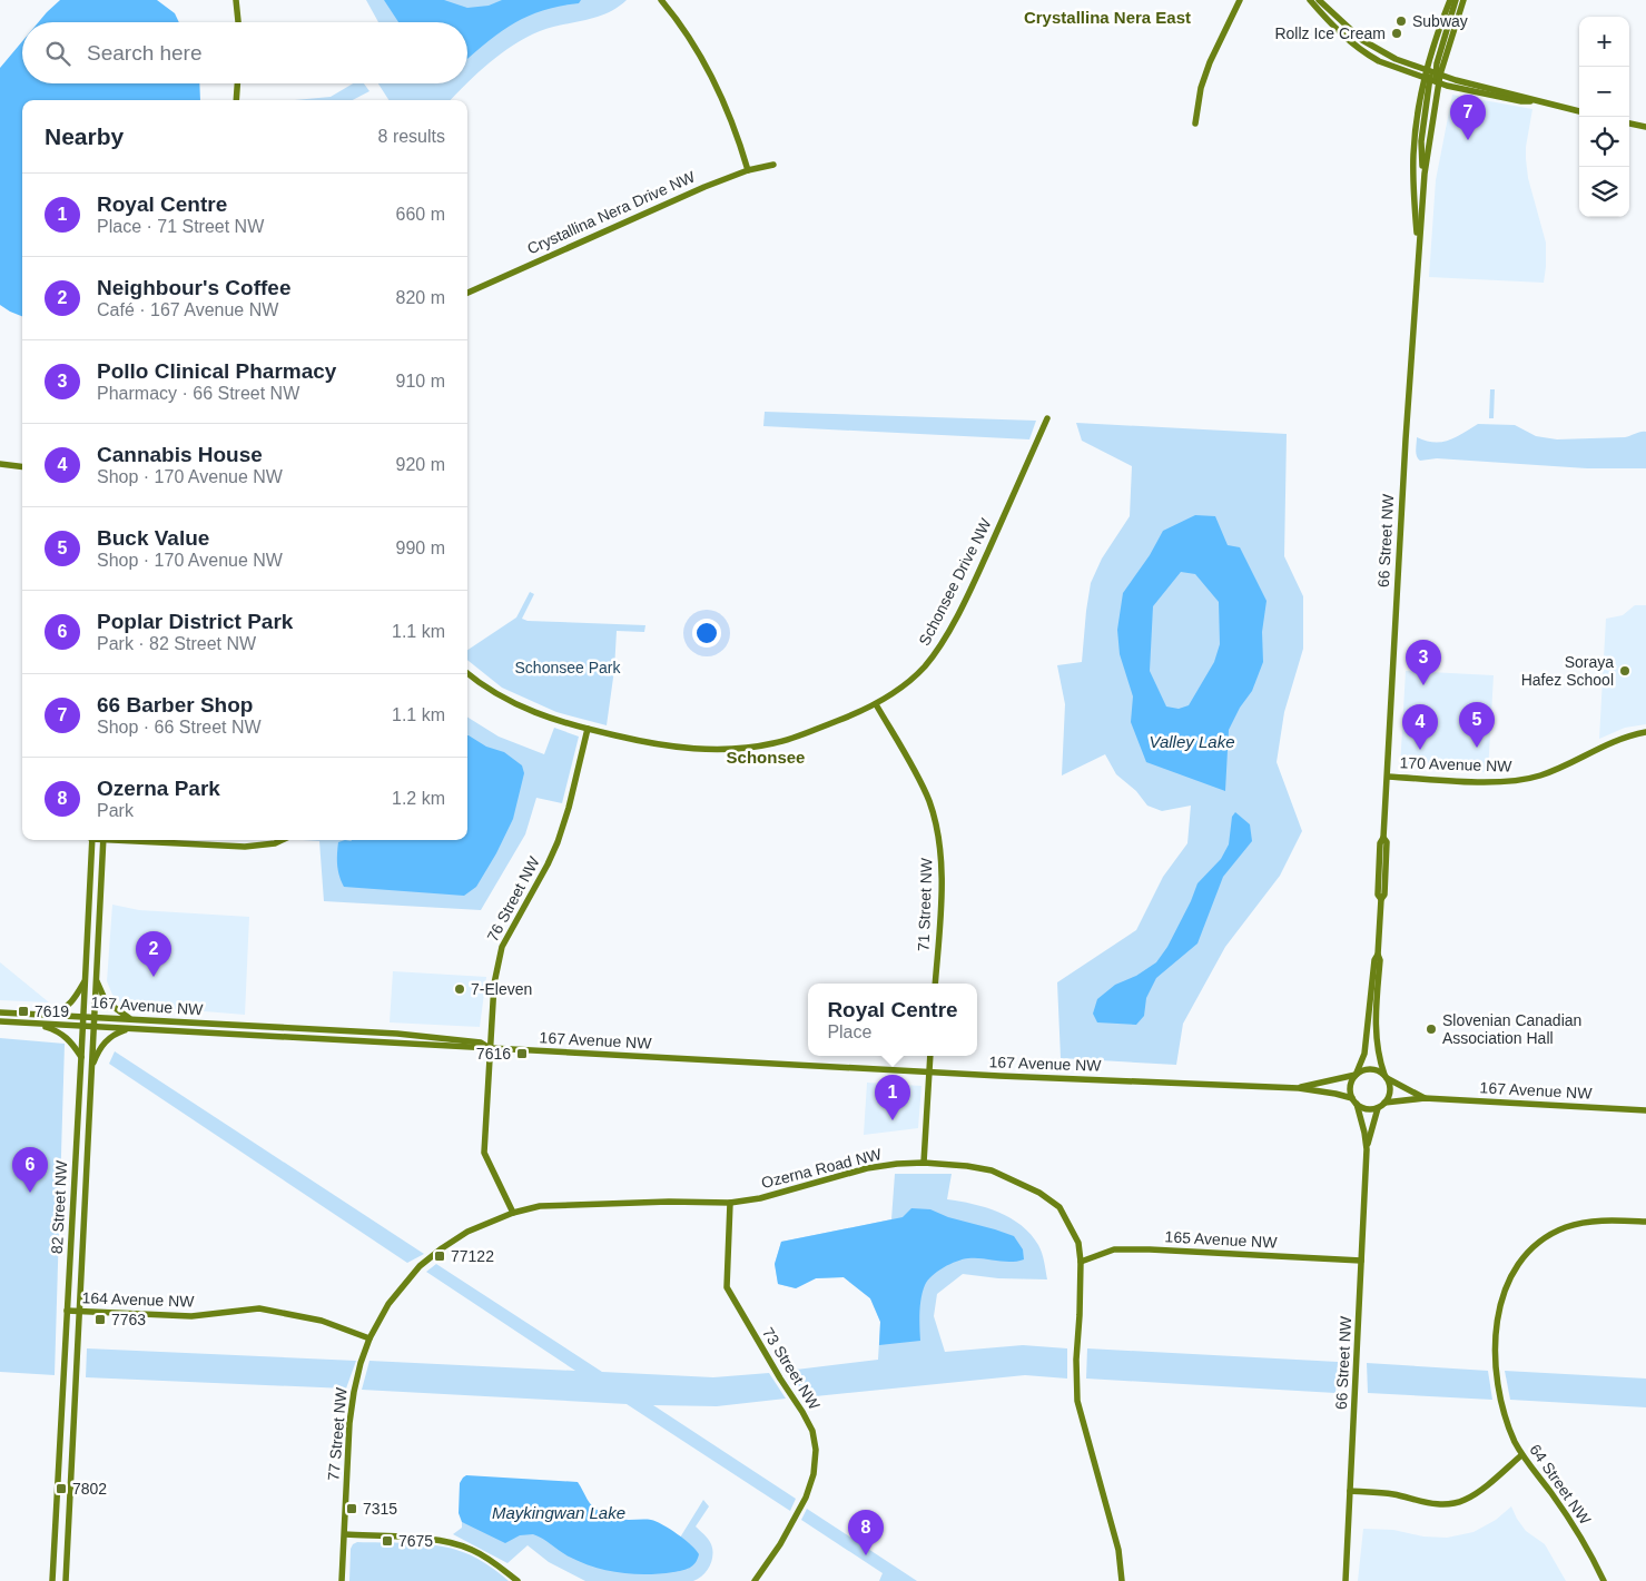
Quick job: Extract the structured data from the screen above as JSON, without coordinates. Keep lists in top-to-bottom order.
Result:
{
  "streets": {
    "street": [
      "Crystallina Nera Drive NW",
      "66 Street NW",
      "Schonsee Drive NW",
      "170 Avenue NW",
      "76 Street NW",
      "71 Street NW",
      "167 Avenue NW",
      "Ozerna Road NW",
      "82 Street NW",
      "165 Avenue NW",
      "164 Avenue NW",
      "73 Street NW",
      "77 Street NW",
      "64 Street NW"
    ]
  },
  "crossings": [
    ["66 Street NW", "170 Avenue NW"],
    ["66 Street NW", "167 Avenue NW"],
    ["66 Street NW", "165 Avenue NW"],
    ["Schonsee Drive NW", "76 Street NW"],
    ["Schonsee Drive NW", "71 Street NW"],
    ["76 Street NW", "167 Avenue NW"],
    ["76 Street NW", "Ozerna Road NW"],
    ["167 Avenue NW", "82 Street NW"],
    ["Ozerna Road NW", "165 Avenue NW"],
    ["Ozerna Road NW", "73 Street NW"],
    ["Ozerna Road NW", "77 Street NW"],
    ["82 Street NW", "164 Avenue NW"],
    ["164 Avenue NW", "77 Street NW"]
  ],
  "districts": ["Crystallina Nera East", "Schonsee"],
  "water": ["Valley Lake", "Maykingwan Lake"],
  "parks": ["Schonsee Park"],
  "places": {
    "other": [
      "Subway",
      "Rollz Ice Cream",
      "Soraya Hafez School",
      "7-Eleven",
      "Slovenian Canadian Association Hall"
    ],
    "transit": [
      "7619",
      "7616",
      "77122",
      "7763",
      "7802",
      "7315",
      "7675"
    ]
  },
  "page": {
    "map_buttons": ["+", "−"],
    "search": "Search here",
    "pins": [
      "7",
      "3",
      "5",
      "4",
      "2",
      "1",
      "6",
      "8"
    ],
    "heading": ["Nearby", "8 results"],
    "list": [
      {
        "mark": "1",
        "name": "Royal Centre",
        "note": "Place · 71 Street NW",
        "value": "660 m"
      },
      {
        "mark": "2",
        "name": "Neighbour's Coffee",
        "note": "Café · 167 Avenue NW",
        "value": "820 m"
      },
      {
        "mark": "3",
        "name": "Pollo Clinical Pharmacy",
        "note": "Pharmacy · 66 Street NW",
        "value": "910 m"
      },
      {
        "mark": "4",
        "name": "Cannabis House",
        "note": "Shop · 170 Avenue NW",
        "value": "920 m"
      },
      {
        "mark": "5",
        "name": "Buck Value",
        "note": "Shop · 170 Avenue NW",
        "value": "990 m"
      },
      {
        "mark": "6",
        "name": "Poplar District Park",
        "note": "Park · 82 Street NW",
        "value": "1.1 km"
      },
      {
        "mark": "7",
        "name": "66 Barber Shop",
        "note": "Shop · 66 Street NW",
        "value": "1.1 km"
      },
      {
        "mark": "8",
        "name": "Ozerna Park",
        "note": "Park",
        "value": "1.2 km"
      }
    ],
    "popup": ["Royal Centre", "Place"]
  }
}
